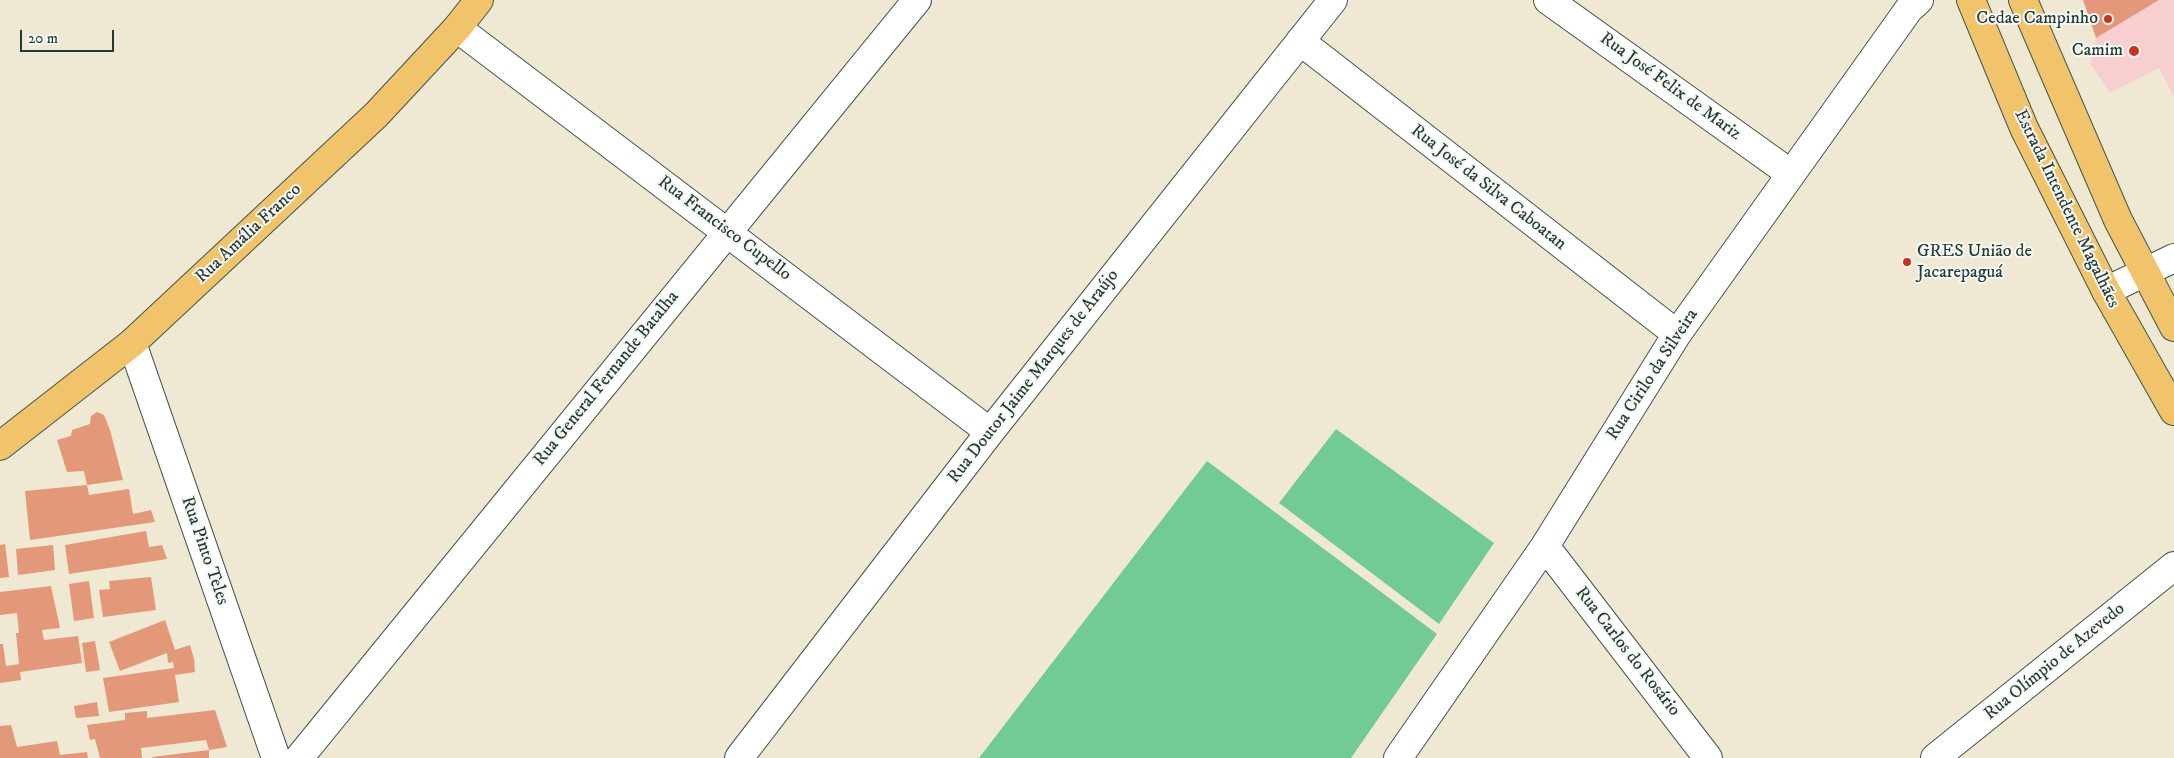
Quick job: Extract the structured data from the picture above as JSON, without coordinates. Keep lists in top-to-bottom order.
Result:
{
  "streets": {
    "main road": ["Estrada Intendente Magalhães", "Rua Amália Franco"],
    "street": [
      "Rua José Felix de Mariz",
      "Rua José da Silva Caboatan",
      "Rua Francisco Cupello",
      "Rua Cirilo da Silveira",
      "Rua Doutor Jaime Marques de Araújo",
      "Rua General Fernande Batalha",
      "Rua Pinto Teles",
      "Rua Carlos do Rosário",
      "Rua Olímpio de Azevedo"
    ]
  },
  "crossings": [
    ["Rua José Felix de Mariz", "Rua Cirilo da Silveira"],
    ["Rua José da Silva Caboatan", "Rua Cirilo da Silveira"],
    ["Rua José da Silva Caboatan", "Rua Doutor Jaime Marques de Araújo"],
    ["Rua Francisco Cupello", "Rua Amália Franco"],
    ["Rua Francisco Cupello", "Rua Doutor Jaime Marques de Araújo"],
    ["Rua Francisco Cupello", "Rua General Fernande Batalha"],
    ["Rua Amália Franco", "Rua Pinto Teles"],
    ["Rua Cirilo da Silveira", "Rua Carlos do Rosário"]
  ],
  "places": ["Cedae Campinho", "Camim", "GRES União de Jacarepaguá"],
  "scale_bar": "20 m"
}
